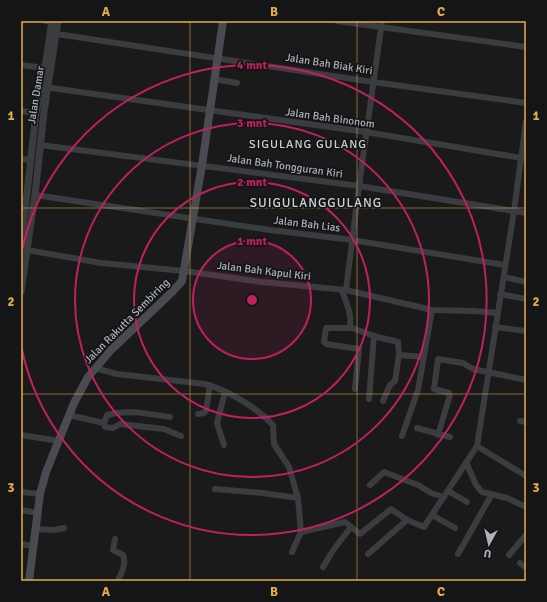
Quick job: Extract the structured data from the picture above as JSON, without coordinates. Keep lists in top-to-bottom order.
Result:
{
  "streets": {
    "main road": ["Jalan Rakutta Sembiring"],
    "street": [
      "Jalan Bah Biak Kiri",
      "Jalan Damar",
      "Jalan Bah Binonom",
      "Jalan Bah Tongguran Kiri",
      "Jalan Bah Lias",
      "Jalan Bah Kapul Kiri"
    ]
  },
  "crossings": [
    ["Jalan Bah Biak Kiri", "Jalan Damar"],
    ["Jalan Bah Biak Kiri", "Jalan Rakutta Sembiring"],
    ["Jalan Damar", "Jalan Bah Binonom"],
    ["Jalan Damar", "Jalan Bah Tongguran Kiri"],
    ["Jalan Damar", "Jalan Bah Lias"],
    ["Jalan Damar", "Jalan Bah Kapul Kiri"],
    ["Jalan Bah Binonom", "Jalan Rakutta Sembiring"],
    ["Jalan Bah Tongguran Kiri", "Jalan Rakutta Sembiring"],
    ["Jalan Bah Lias", "Jalan Rakutta Sembiring"],
    ["Jalan Bah Kapul Kiri", "Jalan Rakutta Sembiring"]
  ],
  "districts": ["SIGULANG GULANG", "SUIGULANGGULANG"],
  "north": "bottom",
  "grid": {
    "columns": ["A", "B", "C"],
    "rows": ["1", "2", "3"]
  },
  "rings": [
    "4 mnt",
    "3 mnt",
    "2 mnt",
    "1 mnt"
  ]
}
